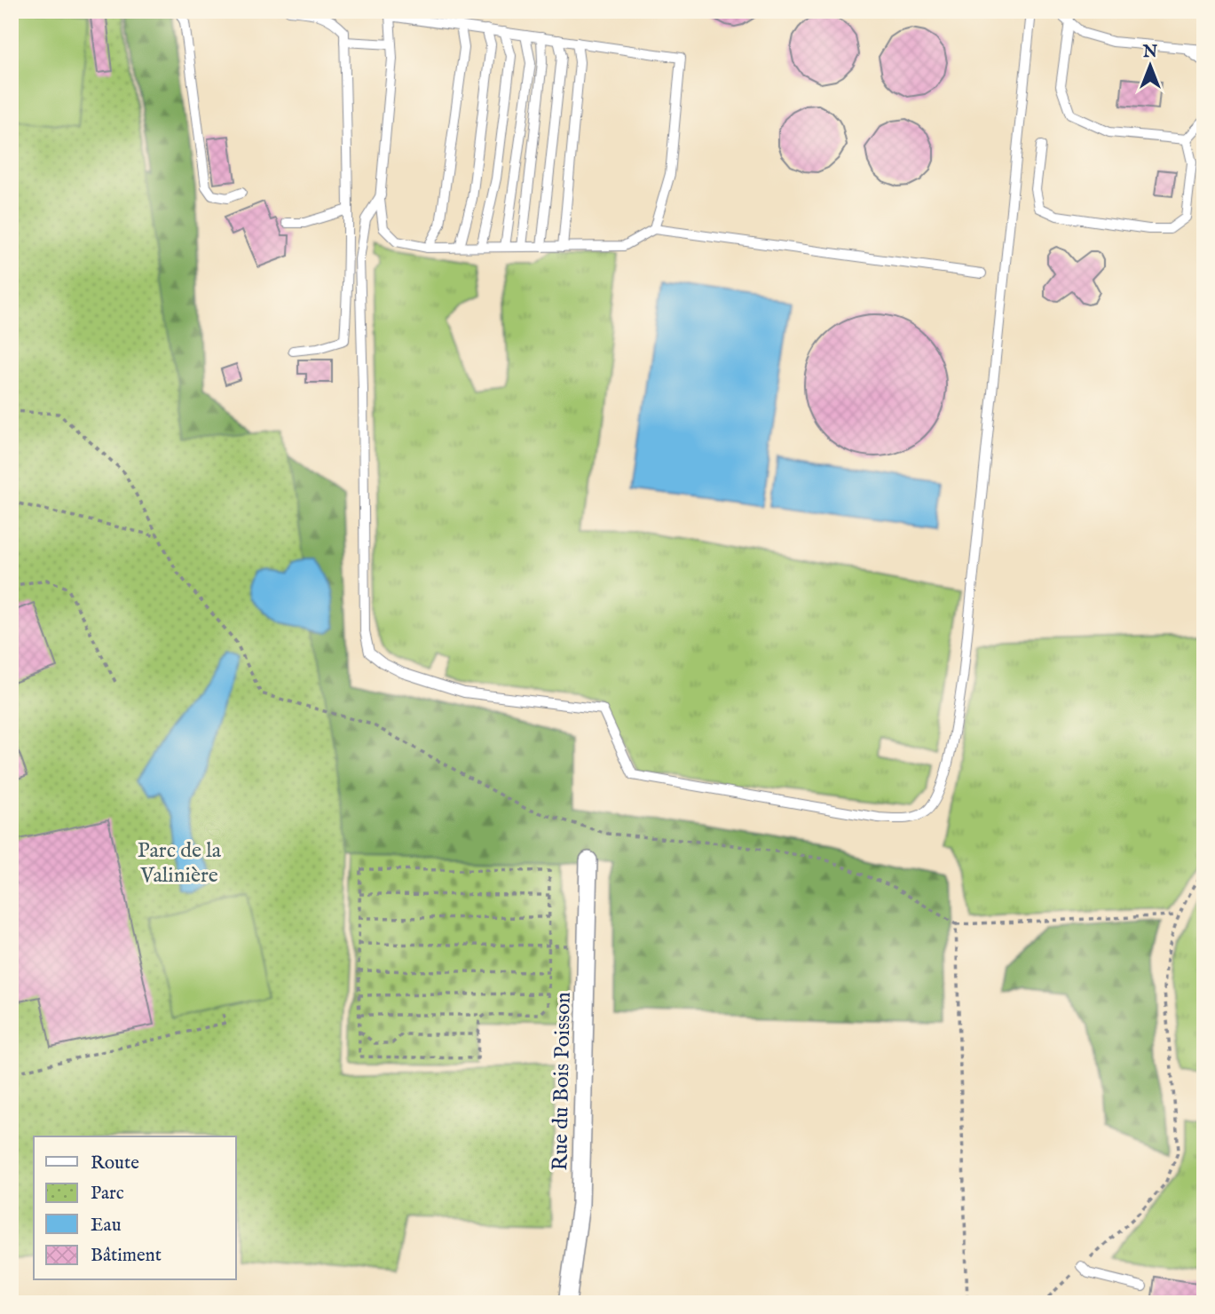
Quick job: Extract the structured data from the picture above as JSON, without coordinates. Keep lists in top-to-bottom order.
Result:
{
  "streets": {
    "street": ["Rue du Bois Poisson"]
  },
  "parks": ["Parc de la Valinière"],
  "legend": [
    "Route",
    "Parc",
    "Eau",
    "Bâtiment"
  ],
  "north": "top"
}
